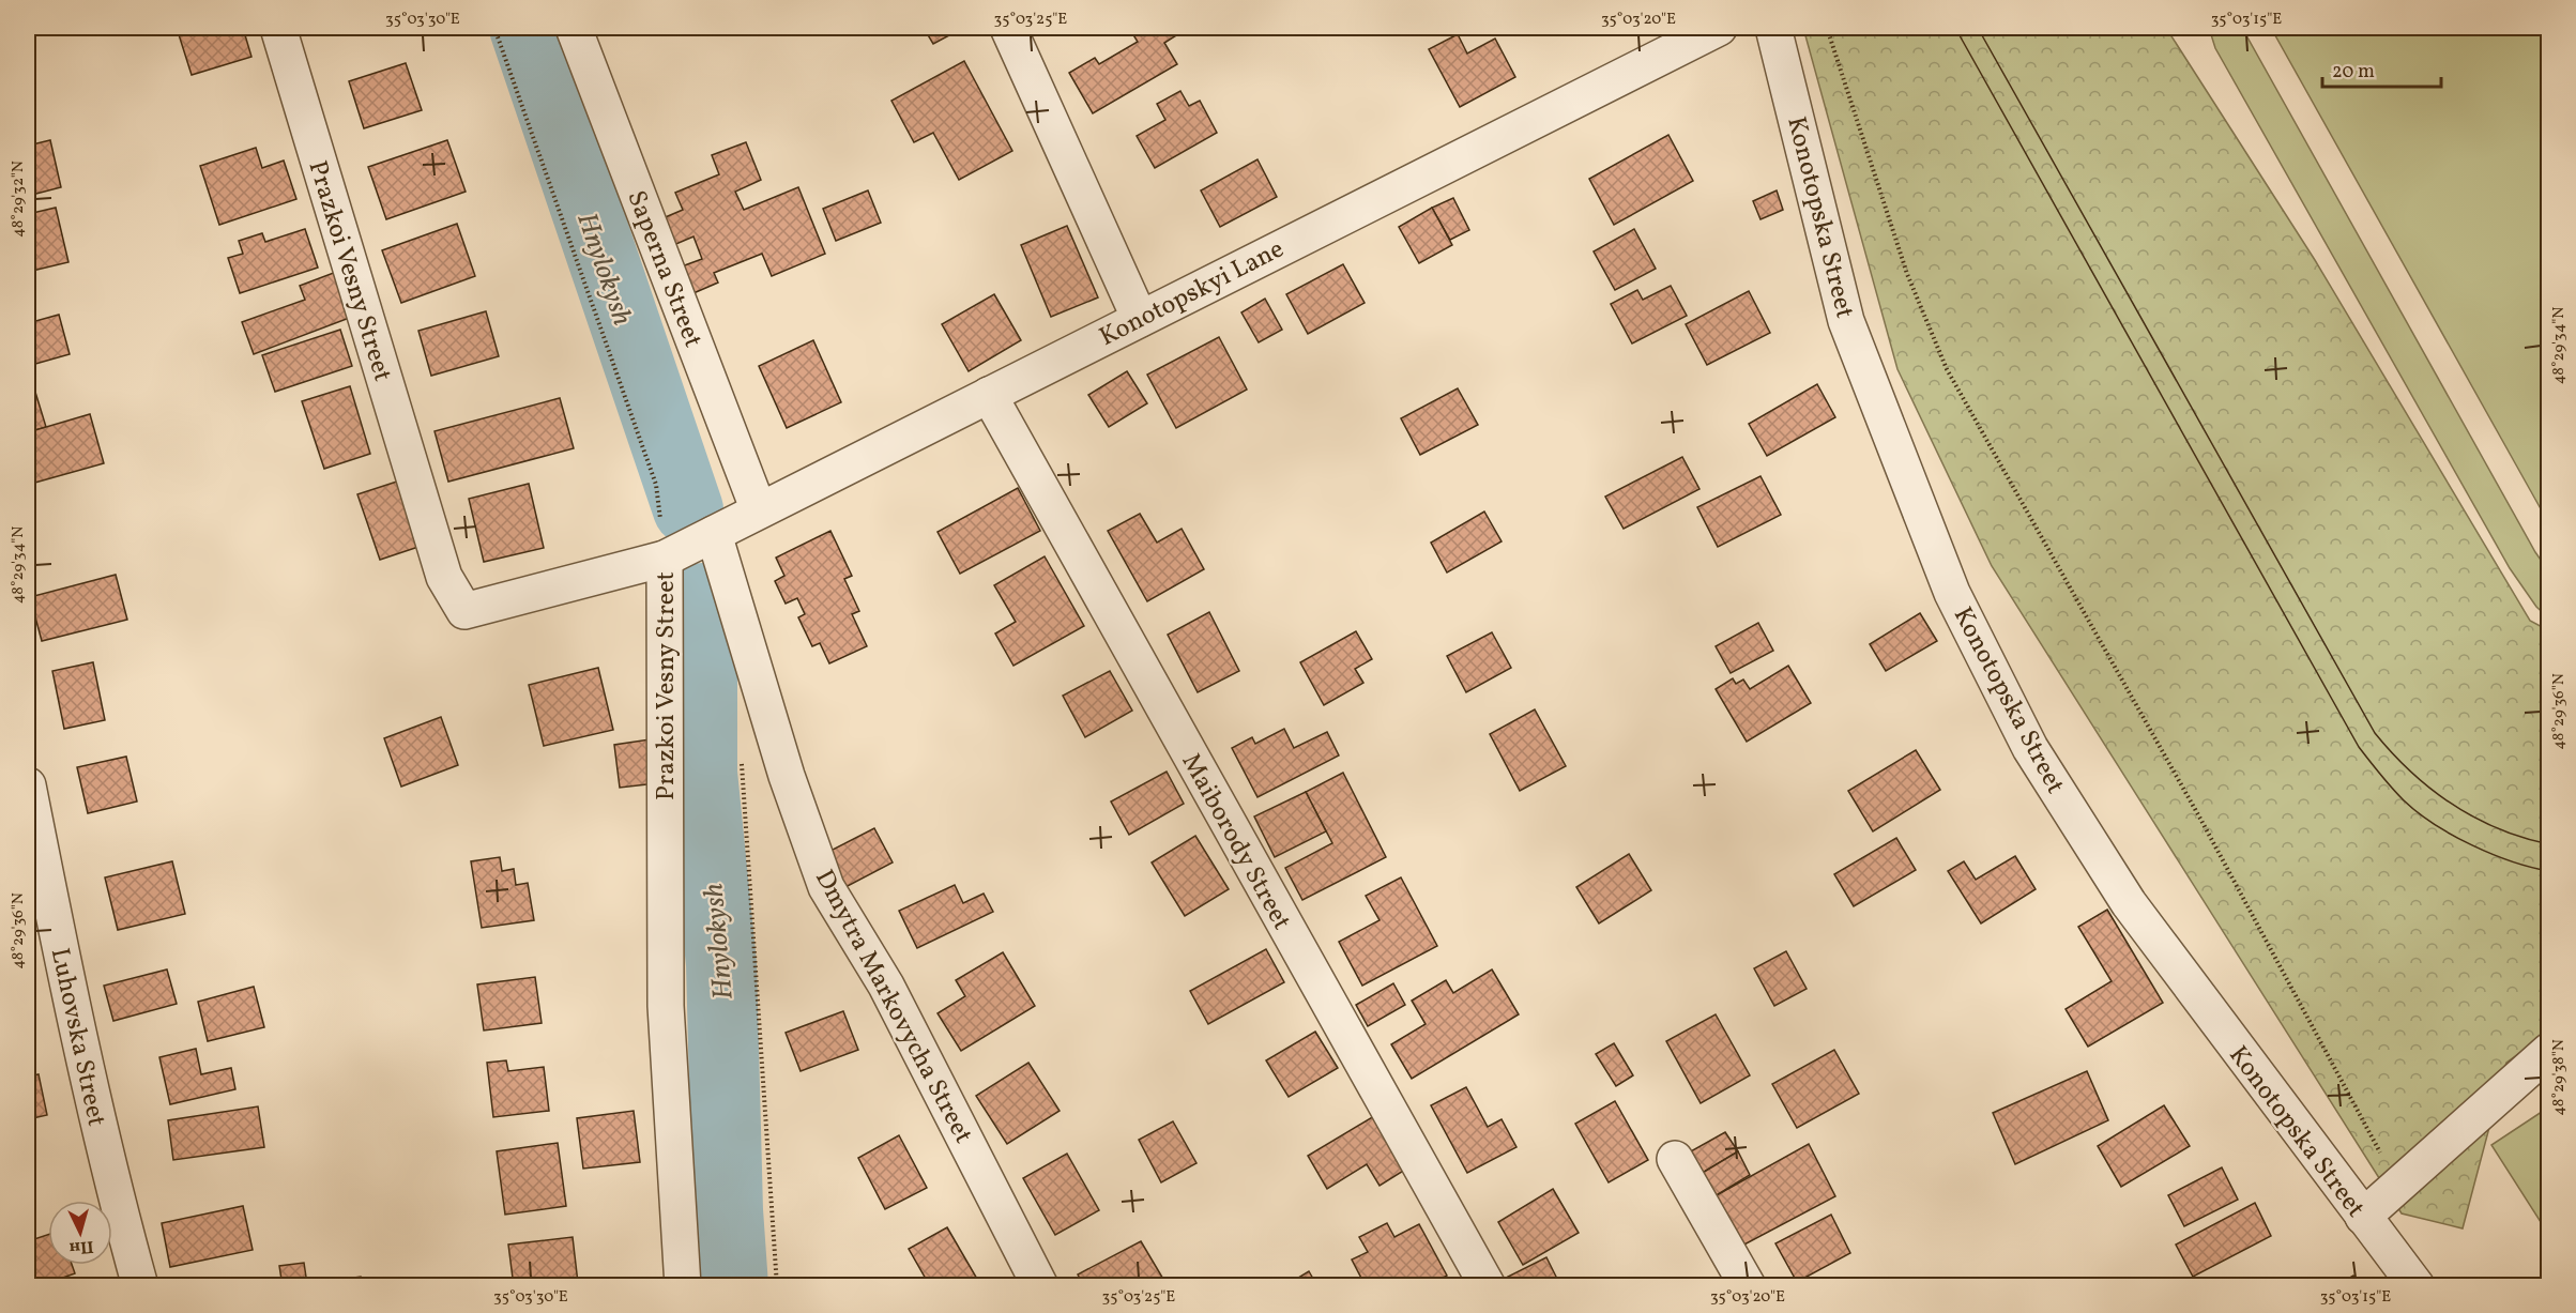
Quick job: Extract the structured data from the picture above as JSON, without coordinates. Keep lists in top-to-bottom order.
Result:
{
  "streets": {
    "street": [
      "Konotopska Street",
      "Saperna Street",
      "Prazkoi Vesny Street",
      "Konotopskyi Lane",
      "Maiborody Street",
      "Dmytra Markovycha Street",
      "Luhovska Street"
    ]
  },
  "crossings": [
    ["Saperna Street", "Konotopskyi Lane"],
    ["Prazkoi Vesny Street", "Konotopskyi Lane"],
    ["Konotopskyi Lane", "Maiborody Street"],
    ["Konotopskyi Lane", "Dmytra Markovycha Street"]
  ],
  "water": ["Hnylokysh"],
  "scale_bar": "20 m",
  "north": "bottom",
  "coordinates": [
    "35°03'30\"E",
    "35°03'25\"E",
    "35°03'20\"E",
    "35°03'15\"E",
    "48°29'32\"N",
    "48°29'34\"N",
    "48°29'36\"N",
    "48°29'38\"N"
  ]
}
